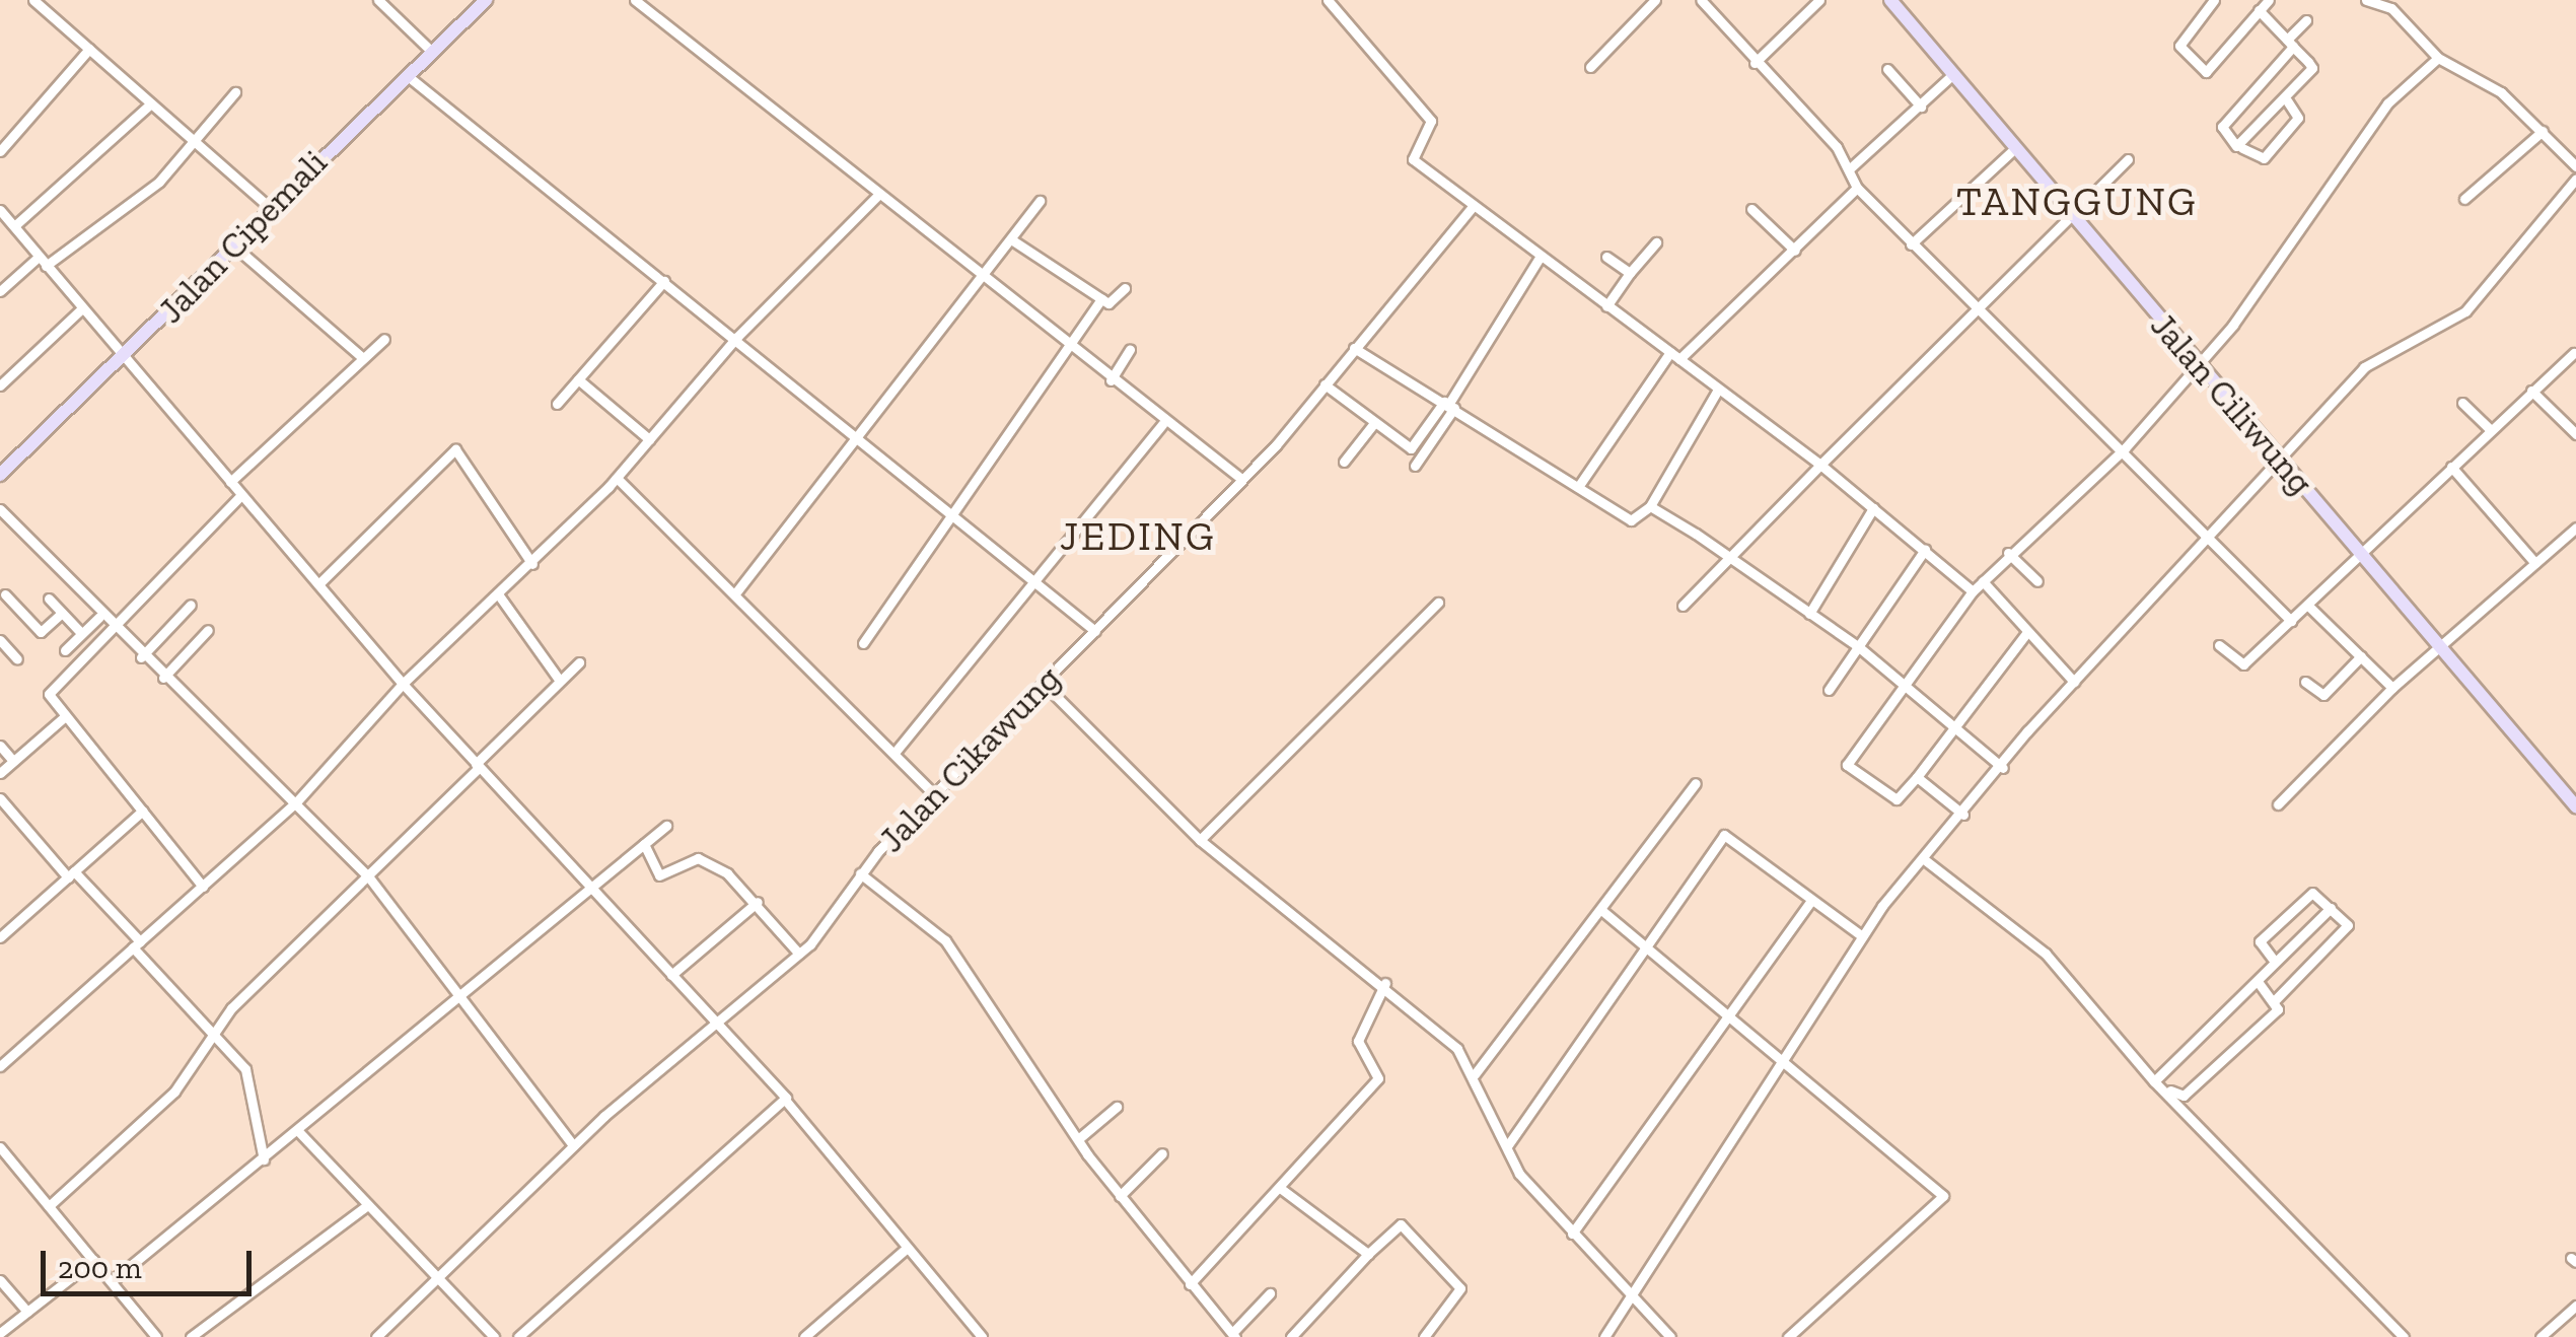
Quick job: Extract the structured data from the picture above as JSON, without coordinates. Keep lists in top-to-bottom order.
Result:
{
  "streets": {
    "main road": ["Jalan Cipemali", "Jalan Ciliwung"],
    "street": ["Jalan Cikawung"]
  },
  "districts": ["TANGGUNG", "JEDING"],
  "scale_bar": "200 m"
}
